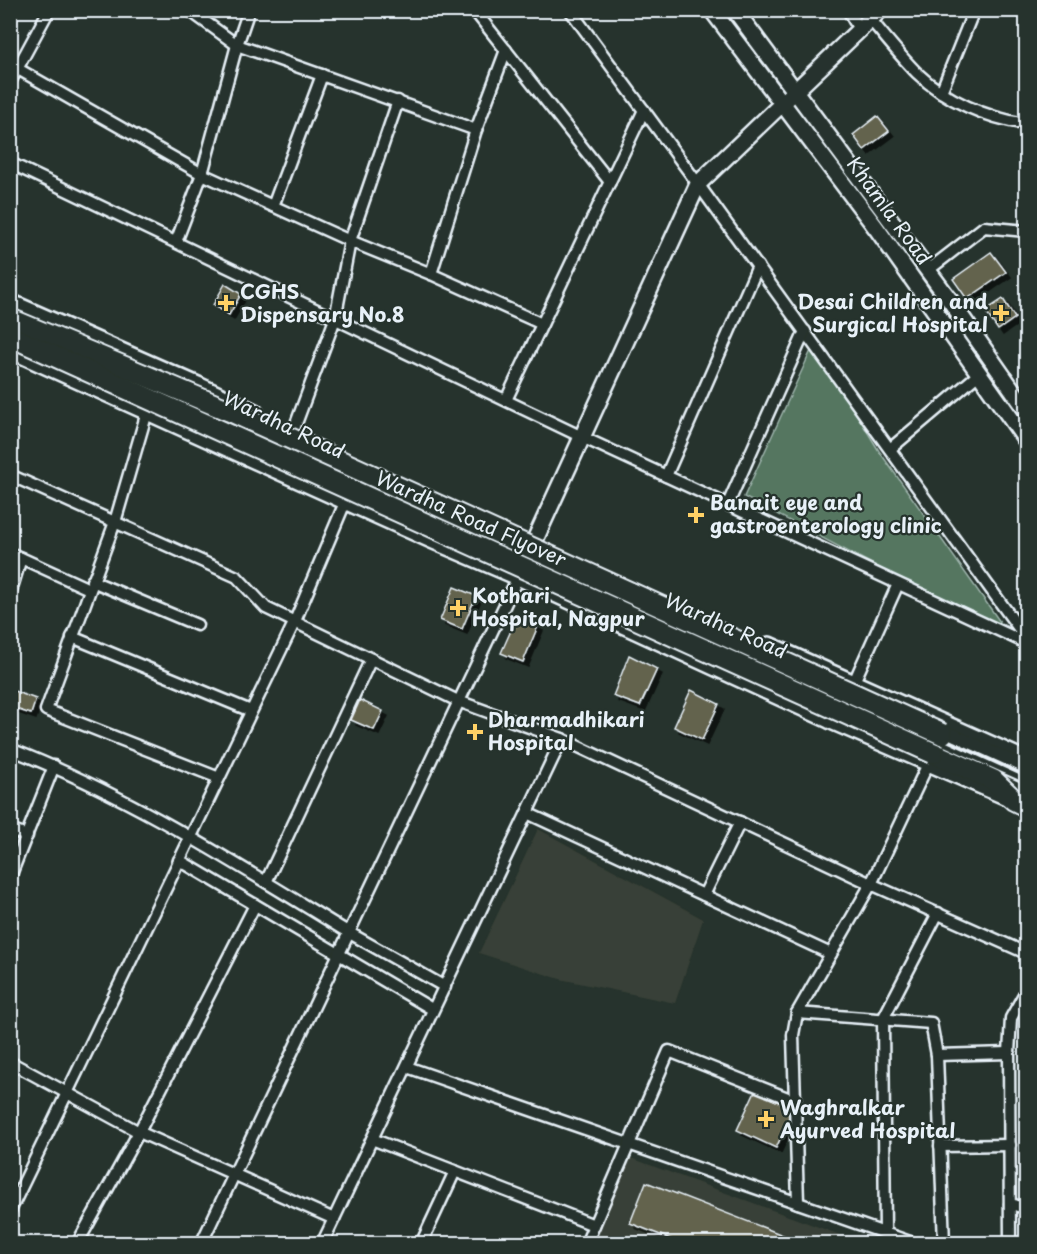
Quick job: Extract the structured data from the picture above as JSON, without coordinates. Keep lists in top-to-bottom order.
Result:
{
  "streets": {
    "highway": ["Wardha Road Flyover"],
    "street": ["Khamla Road", "Wardha Road"]
  },
  "places": {
    "health": [
      "CGHS Dispensary No.8",
      "Desai Children and Surgical Hospital",
      "Banait eye and gastroenterology clinic",
      "Kothari Hospital, Nagpur",
      "Dharmadhikari Hospital",
      "Waghralkar Ayurved Hospital"
    ]
  }
}
